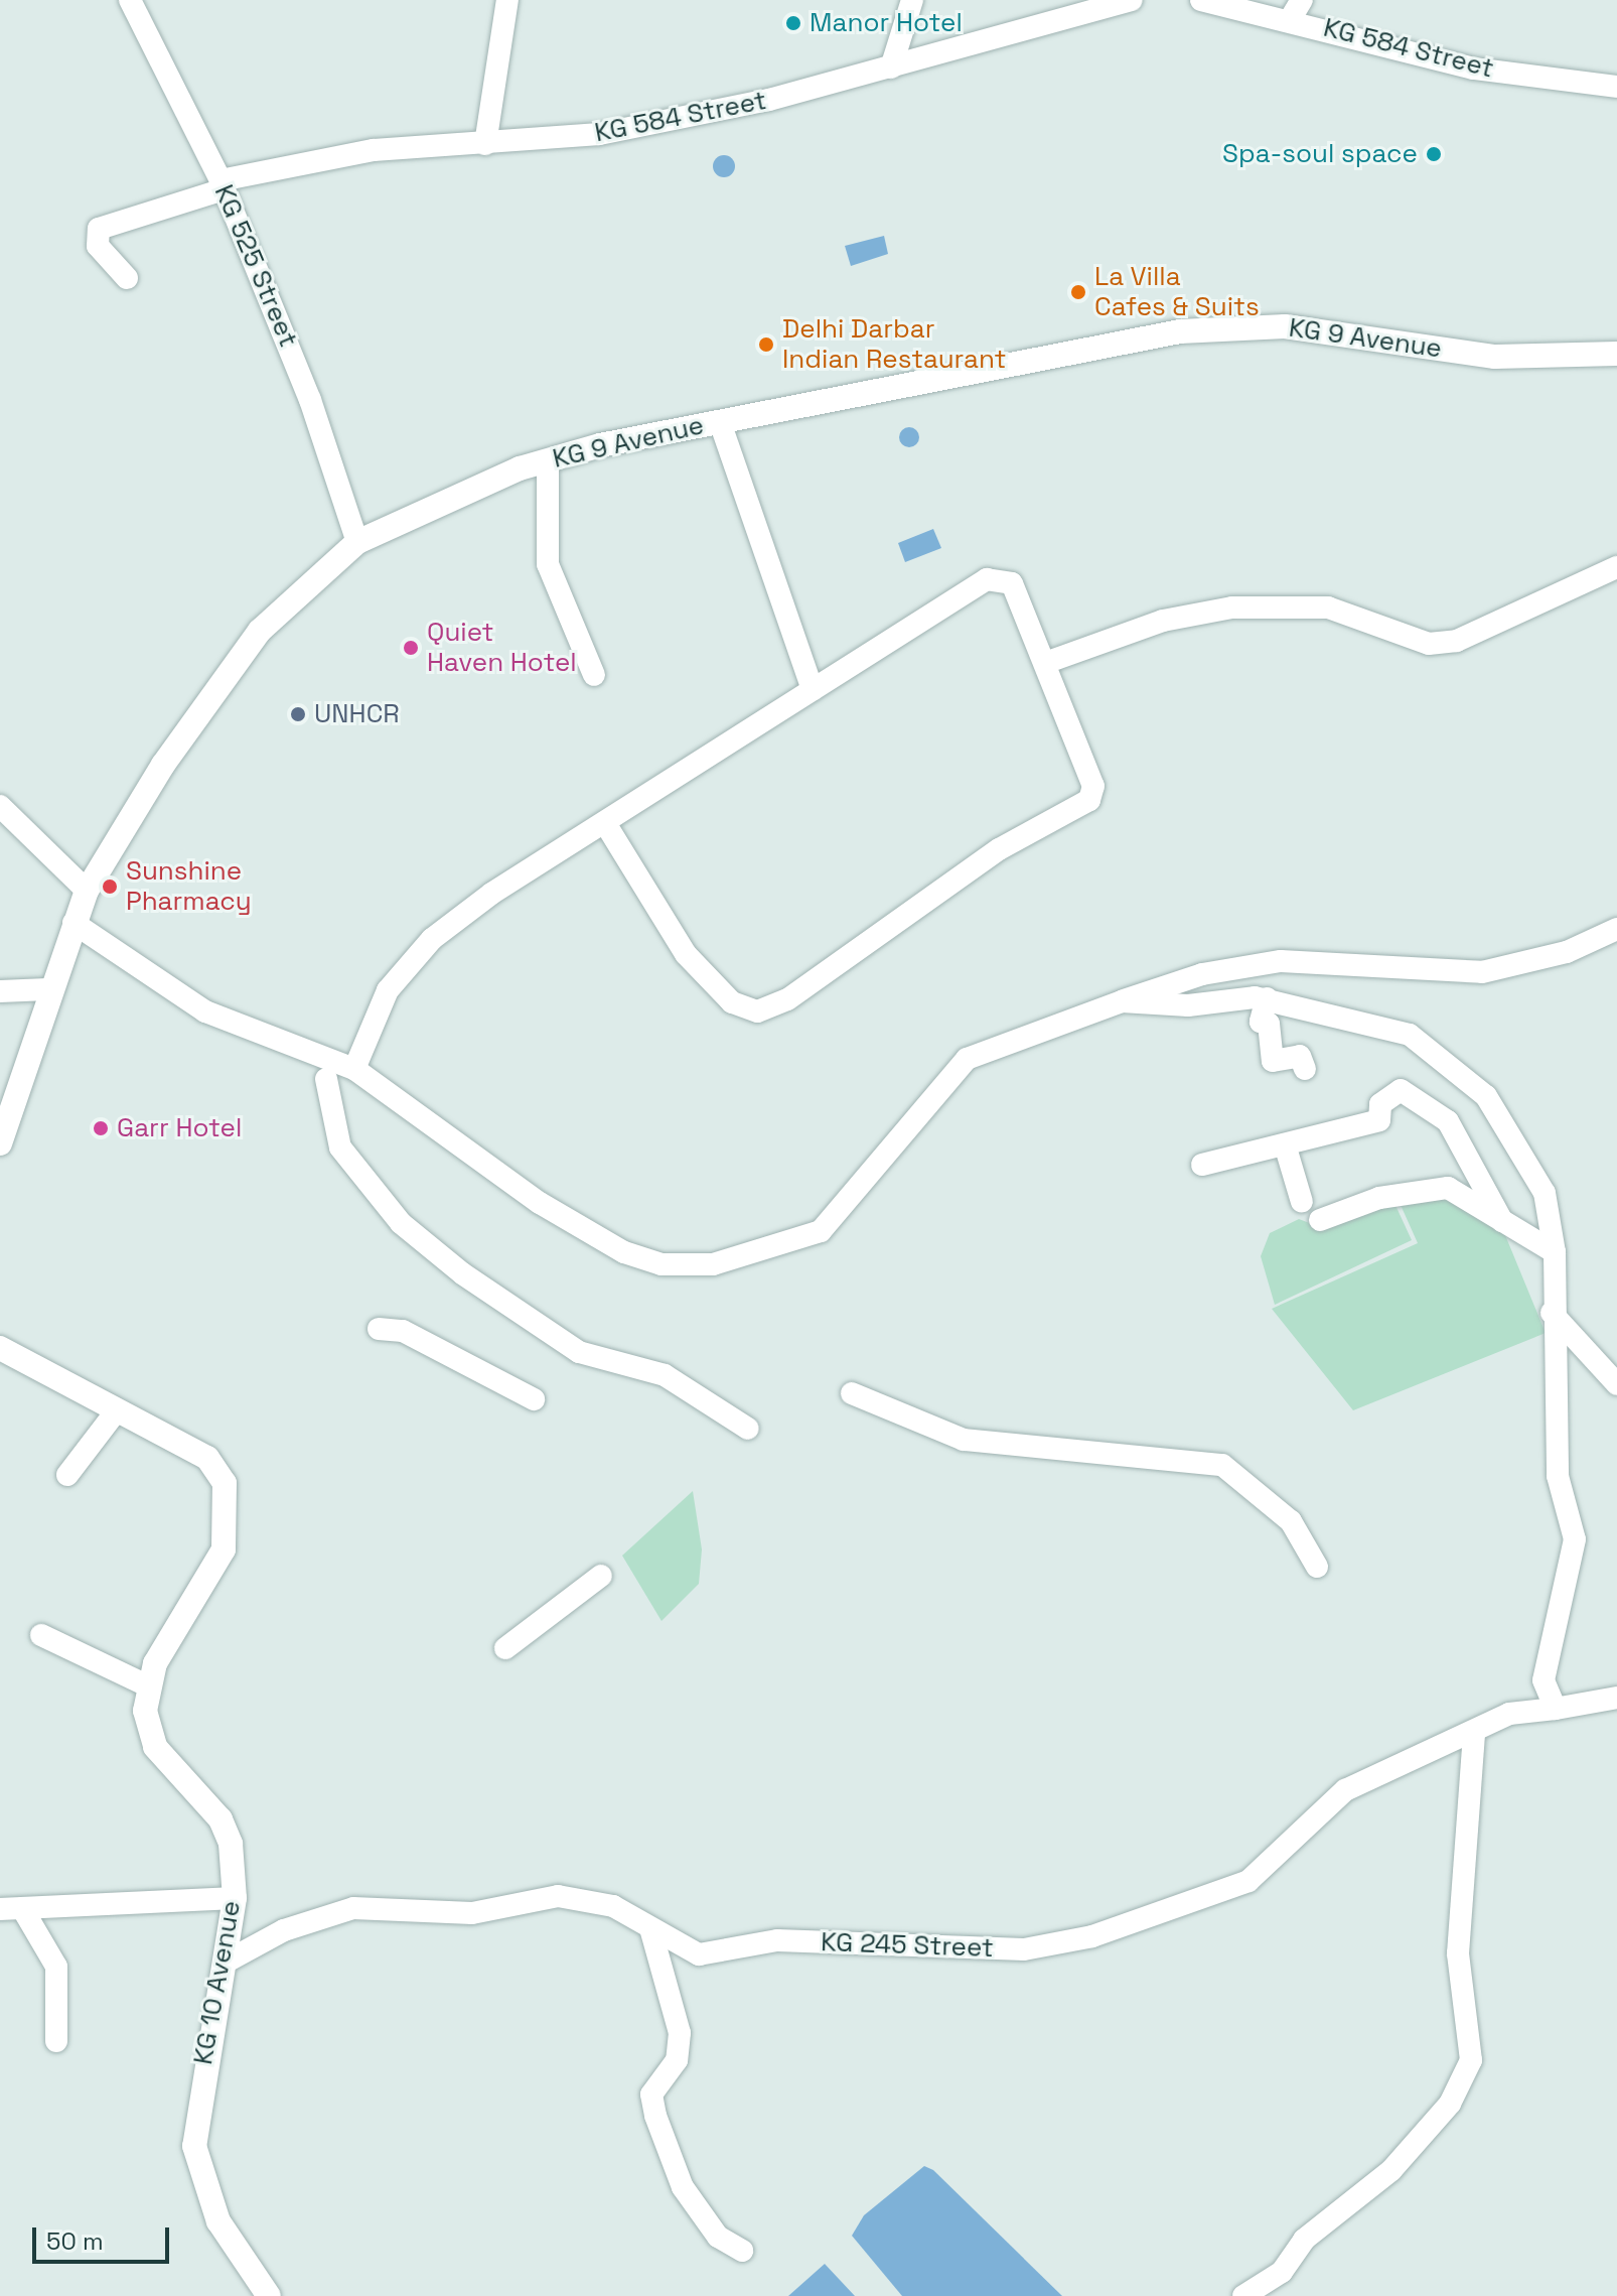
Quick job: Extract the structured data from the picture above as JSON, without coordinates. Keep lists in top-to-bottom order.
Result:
{
  "streets": {
    "main road": ["KG 9 Avenue", "KG 10 Avenue"],
    "street": ["KG 584 Street", "KG 525 Street", "KG 245 Street"]
  },
  "crossings": [
    ["KG 584 Street", "KG 525 Street"],
    ["KG 525 Street", "KG 9 Avenue"],
    ["KG 245 Street", "KG 10 Avenue"]
  ],
  "places": [
    "Manor Hotel",
    "Spa-soul space",
    "La Villa Cafes & Suits",
    "Delhi Darbar Indian Restaurant",
    "Quiet Haven Hotel",
    "UNHCR",
    "Sunshine Pharmacy",
    "Garr Hotel"
  ],
  "scale_bar": "50 m"
}
